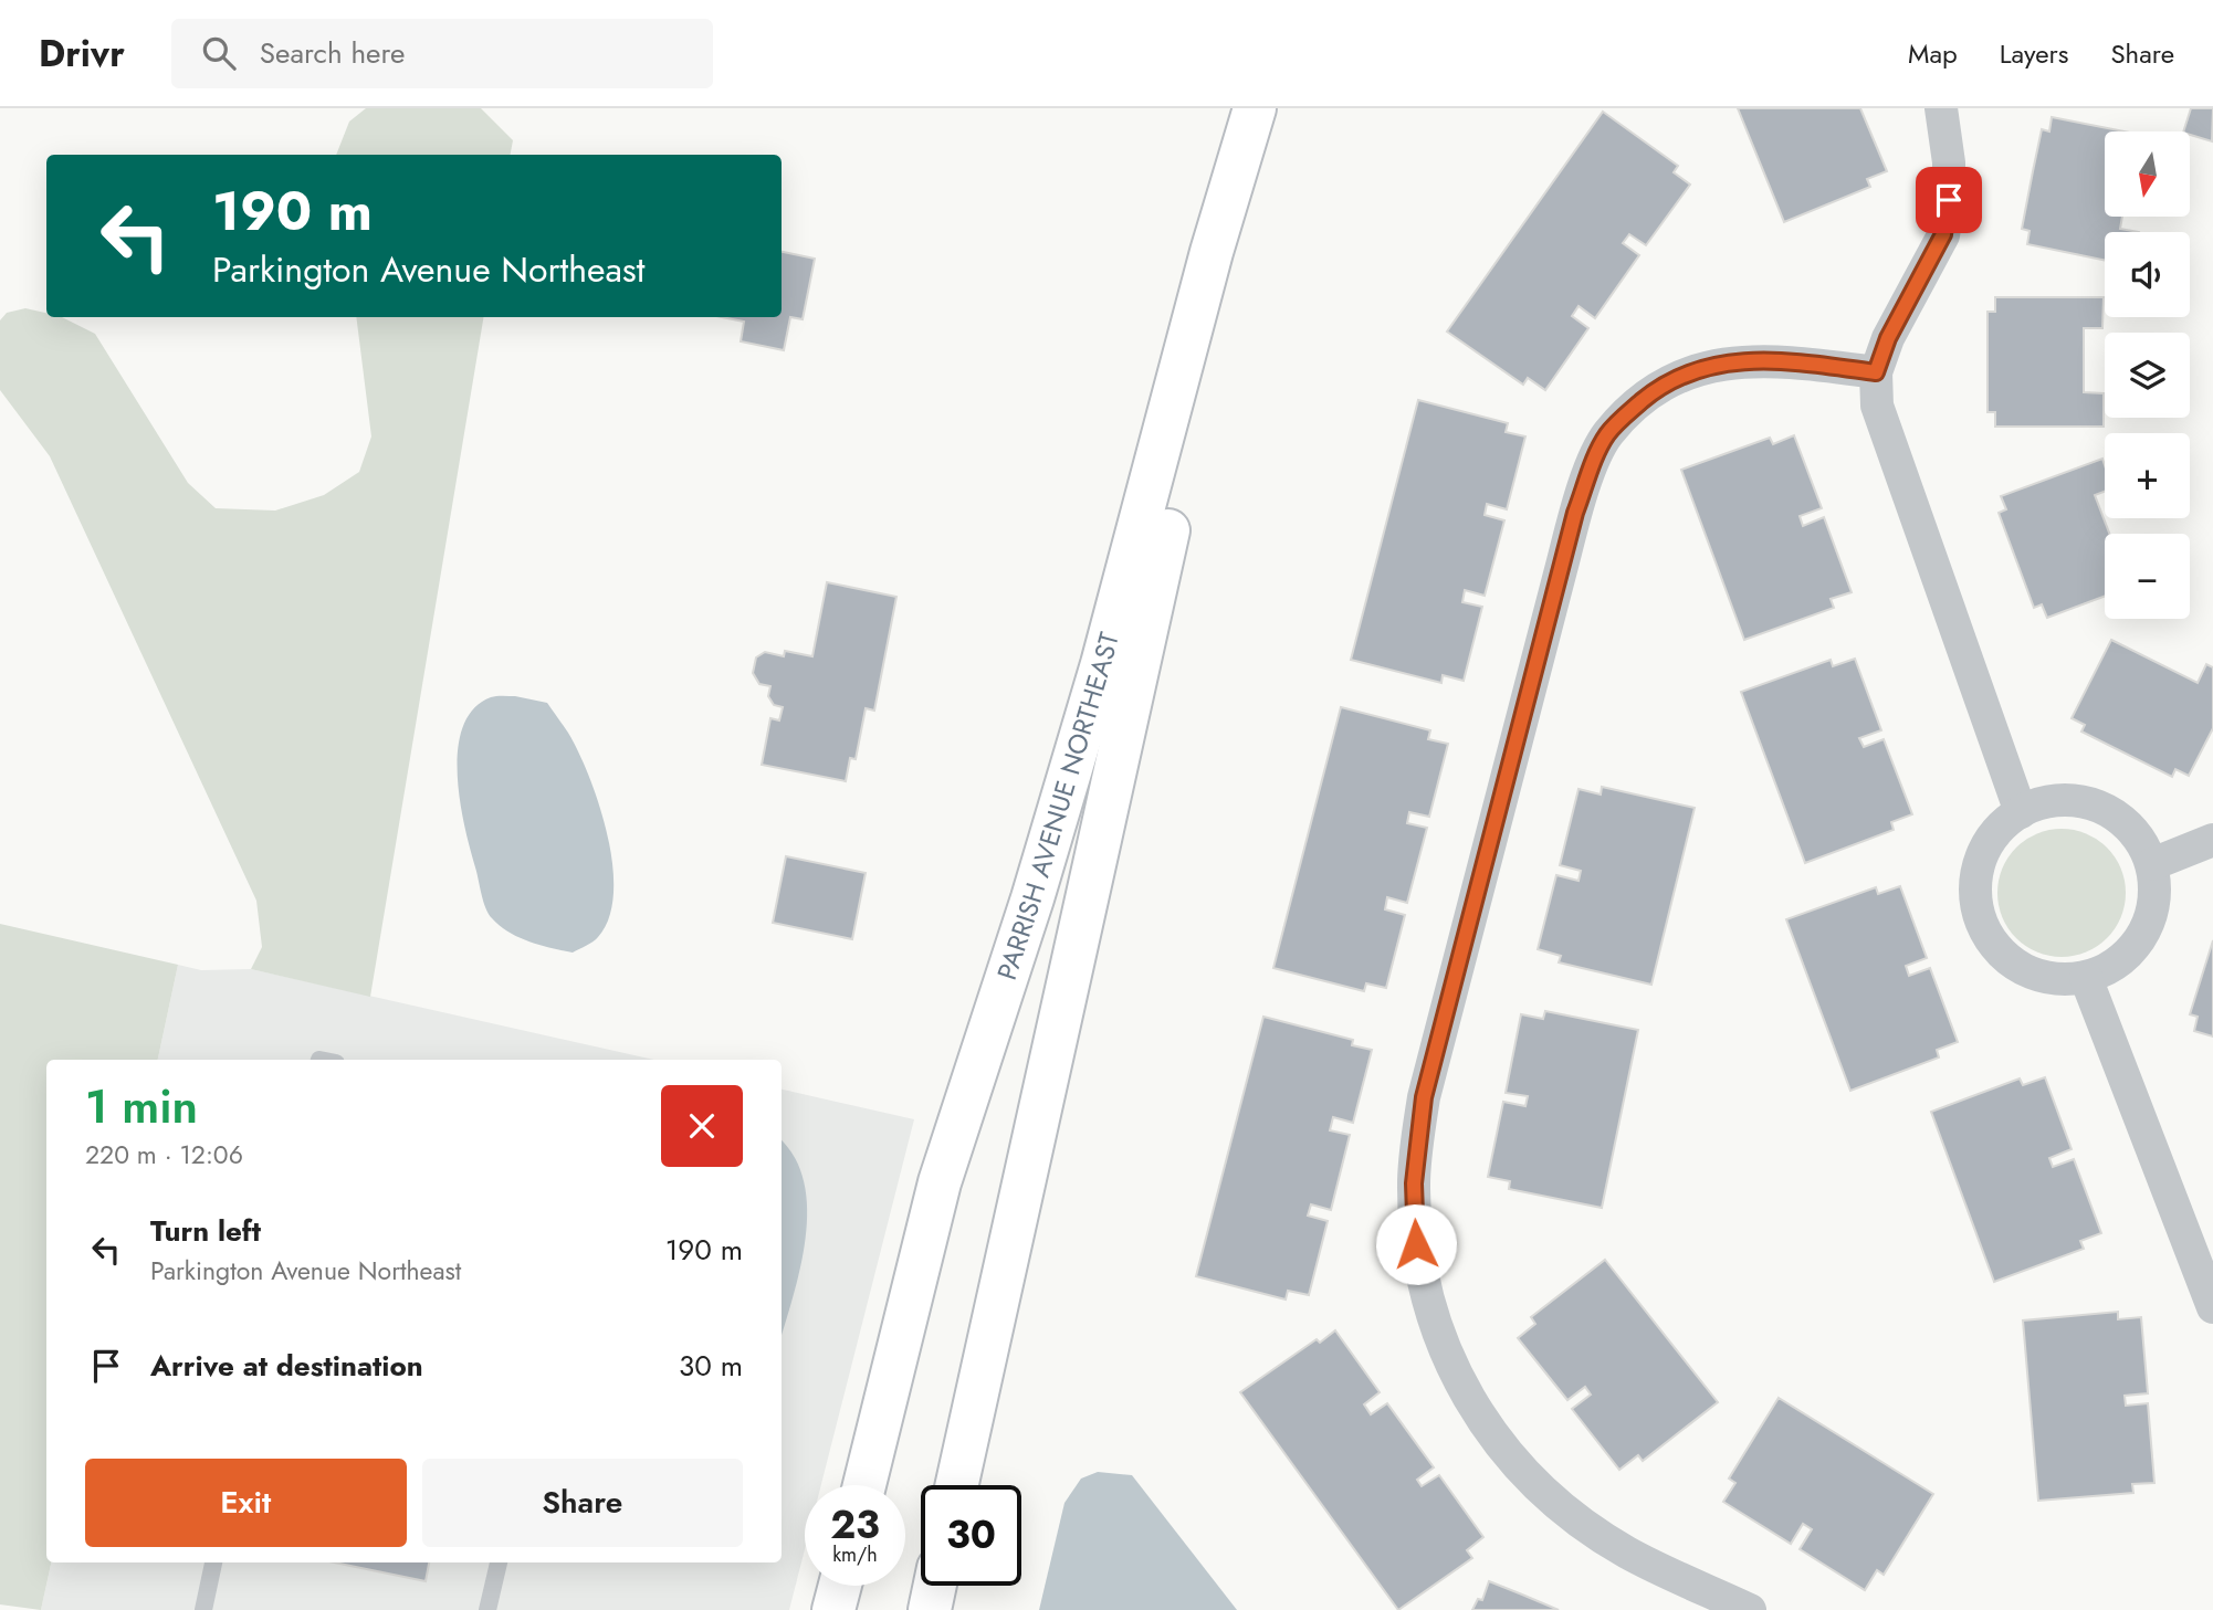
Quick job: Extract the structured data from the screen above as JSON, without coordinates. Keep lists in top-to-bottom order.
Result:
{
  "streets": {
    "main road": ["PARRISH AVENUE NORTHEAST"]
  },
  "north": "bottom",
  "page": {
    "header": "Drivr",
    "search": "Search here",
    "nav": ["Map", "Layers", "Share"],
    "map_buttons": ["+", "−"],
    "turn": ["190 m", "Parkington Avenue Northeast"],
    "heading": ["1 min", "220 m · 12:06"],
    "list": [
      {
        "name": "Turn left",
        "note": "Parkington Avenue Northeast",
        "value": "190 m"
      },
      {
        "name": "Arrive at destination",
        "value": "30 m"
      }
    ],
    "buttons": ["Exit", "Share"],
    "speed": "23 km/h",
    "limit": "30"
  }
}
